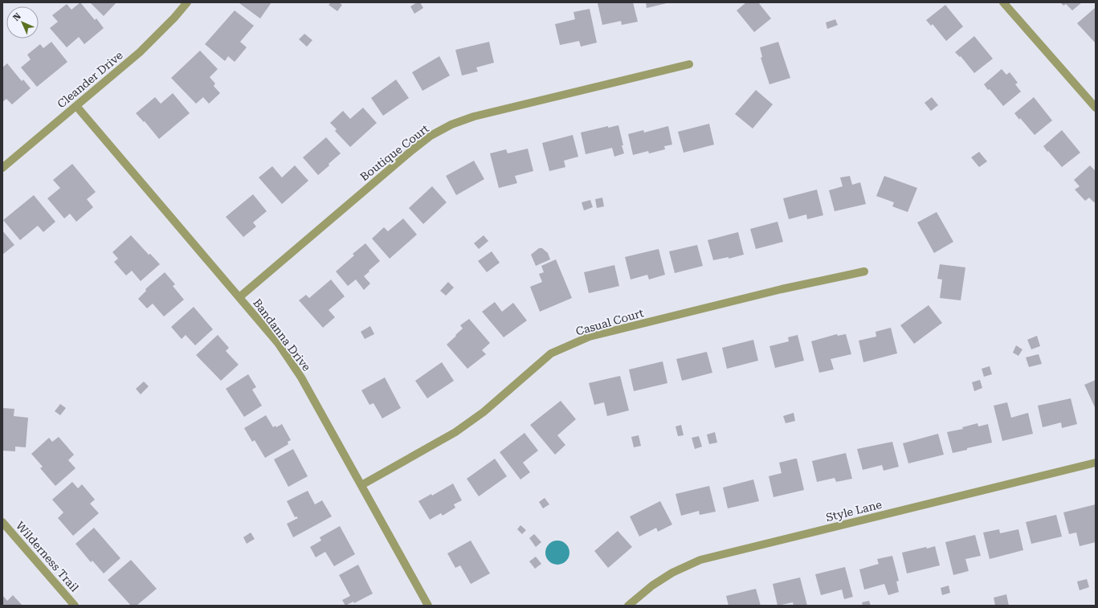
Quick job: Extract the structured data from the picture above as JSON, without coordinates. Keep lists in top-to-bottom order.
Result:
{
  "streets": {
    "street": [
      "Cleander Drive",
      "Boutique Court",
      "Casual Court",
      "Bandanna Drive",
      "Style Lane",
      "Wilderness Trail"
    ]
  },
  "crossings": [
    ["Cleander Drive", "Bandanna Drive"],
    ["Boutique Court", "Bandanna Drive"],
    ["Casual Court", "Bandanna Drive"]
  ],
  "north": "top left"
}
